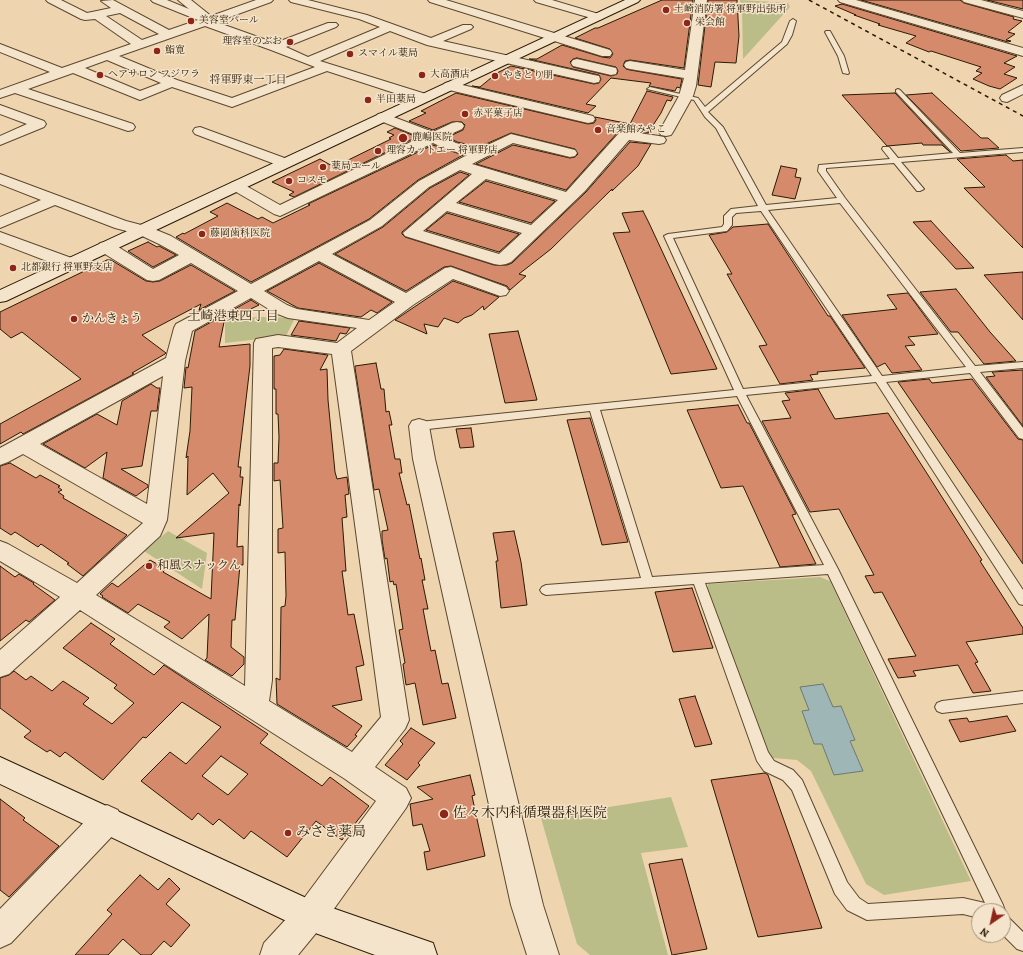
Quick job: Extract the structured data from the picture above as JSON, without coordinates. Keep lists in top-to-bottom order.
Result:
{
  "districts": ["将軍野東一丁目", "土崎港東四丁目"],
  "places": [
    "土崎消防署 将軍野出張所",
    "美容室パール",
    "栄会館",
    "理容室のぶお",
    "鮨寛",
    "スマイル薬局",
    "ヘアサロン フジワラ",
    "大高酒店",
    "やきとり朋",
    "半田薬局",
    "赤平菓子店",
    "音楽館みやこ",
    "鹿嶋医院",
    "理容カットエー 将軍野店",
    "薬局エール",
    "コスモ",
    "藤岡歯科医院",
    "北都銀行 将軍野支店",
    "かんきょう",
    "和風スナックん",
    "佐々木内科循環器科医院",
    "みさき薬局"
  ],
  "north": "bottom left"
}
